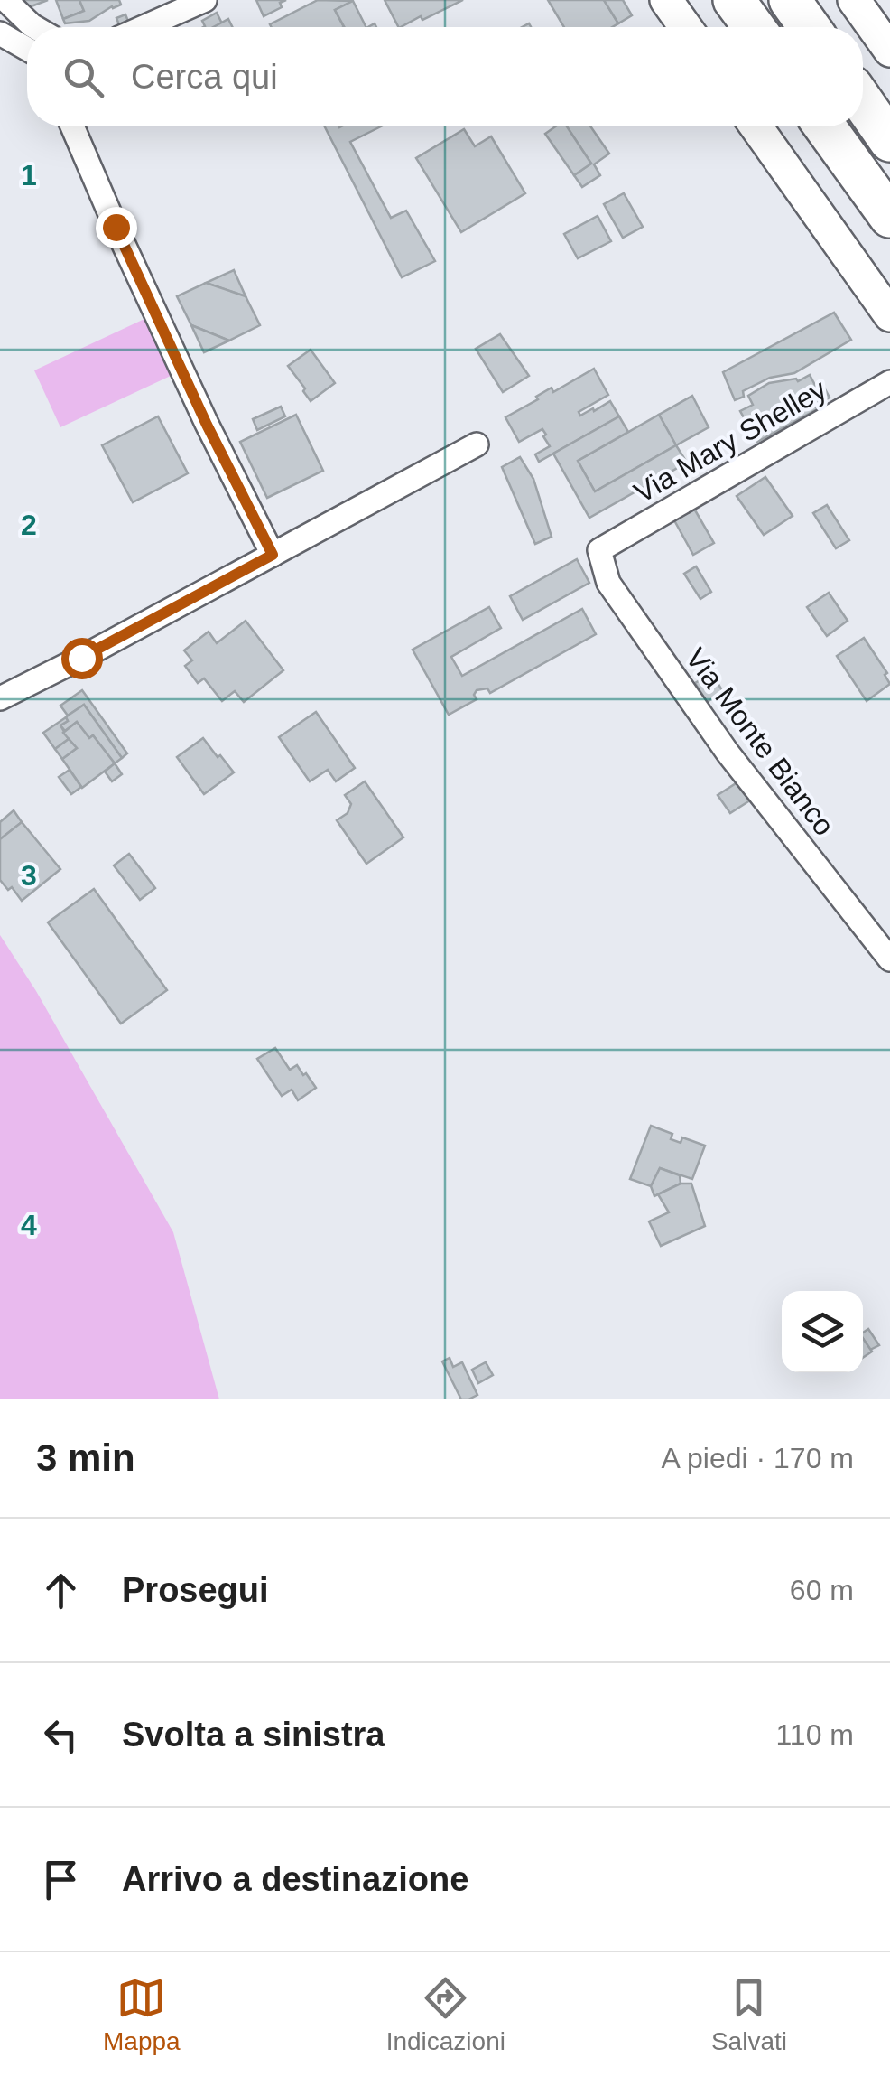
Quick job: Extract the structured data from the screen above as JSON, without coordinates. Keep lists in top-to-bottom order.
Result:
{
  "streets": {
    "street": ["Via Mary Shelley", "Via Monte Bianco"]
  },
  "crossings": [
    ["Via Mary Shelley", "Via Monte Bianco"]
  ],
  "page": {
    "search": "Cerca qui",
    "heading": ["3 min", "A piedi · 170 m"],
    "list": [
      ["Prosegui", "60 m"],
      ["Svolta a sinistra", "110 m"],
      "Arrivo a destinazione"
    ],
    "nav": ["Mappa", "Indicazioni", "Salvati"]
  },
  "grid": {
    "rows": [
      "1",
      "2",
      "3",
      "4"
    ]
  }
}
